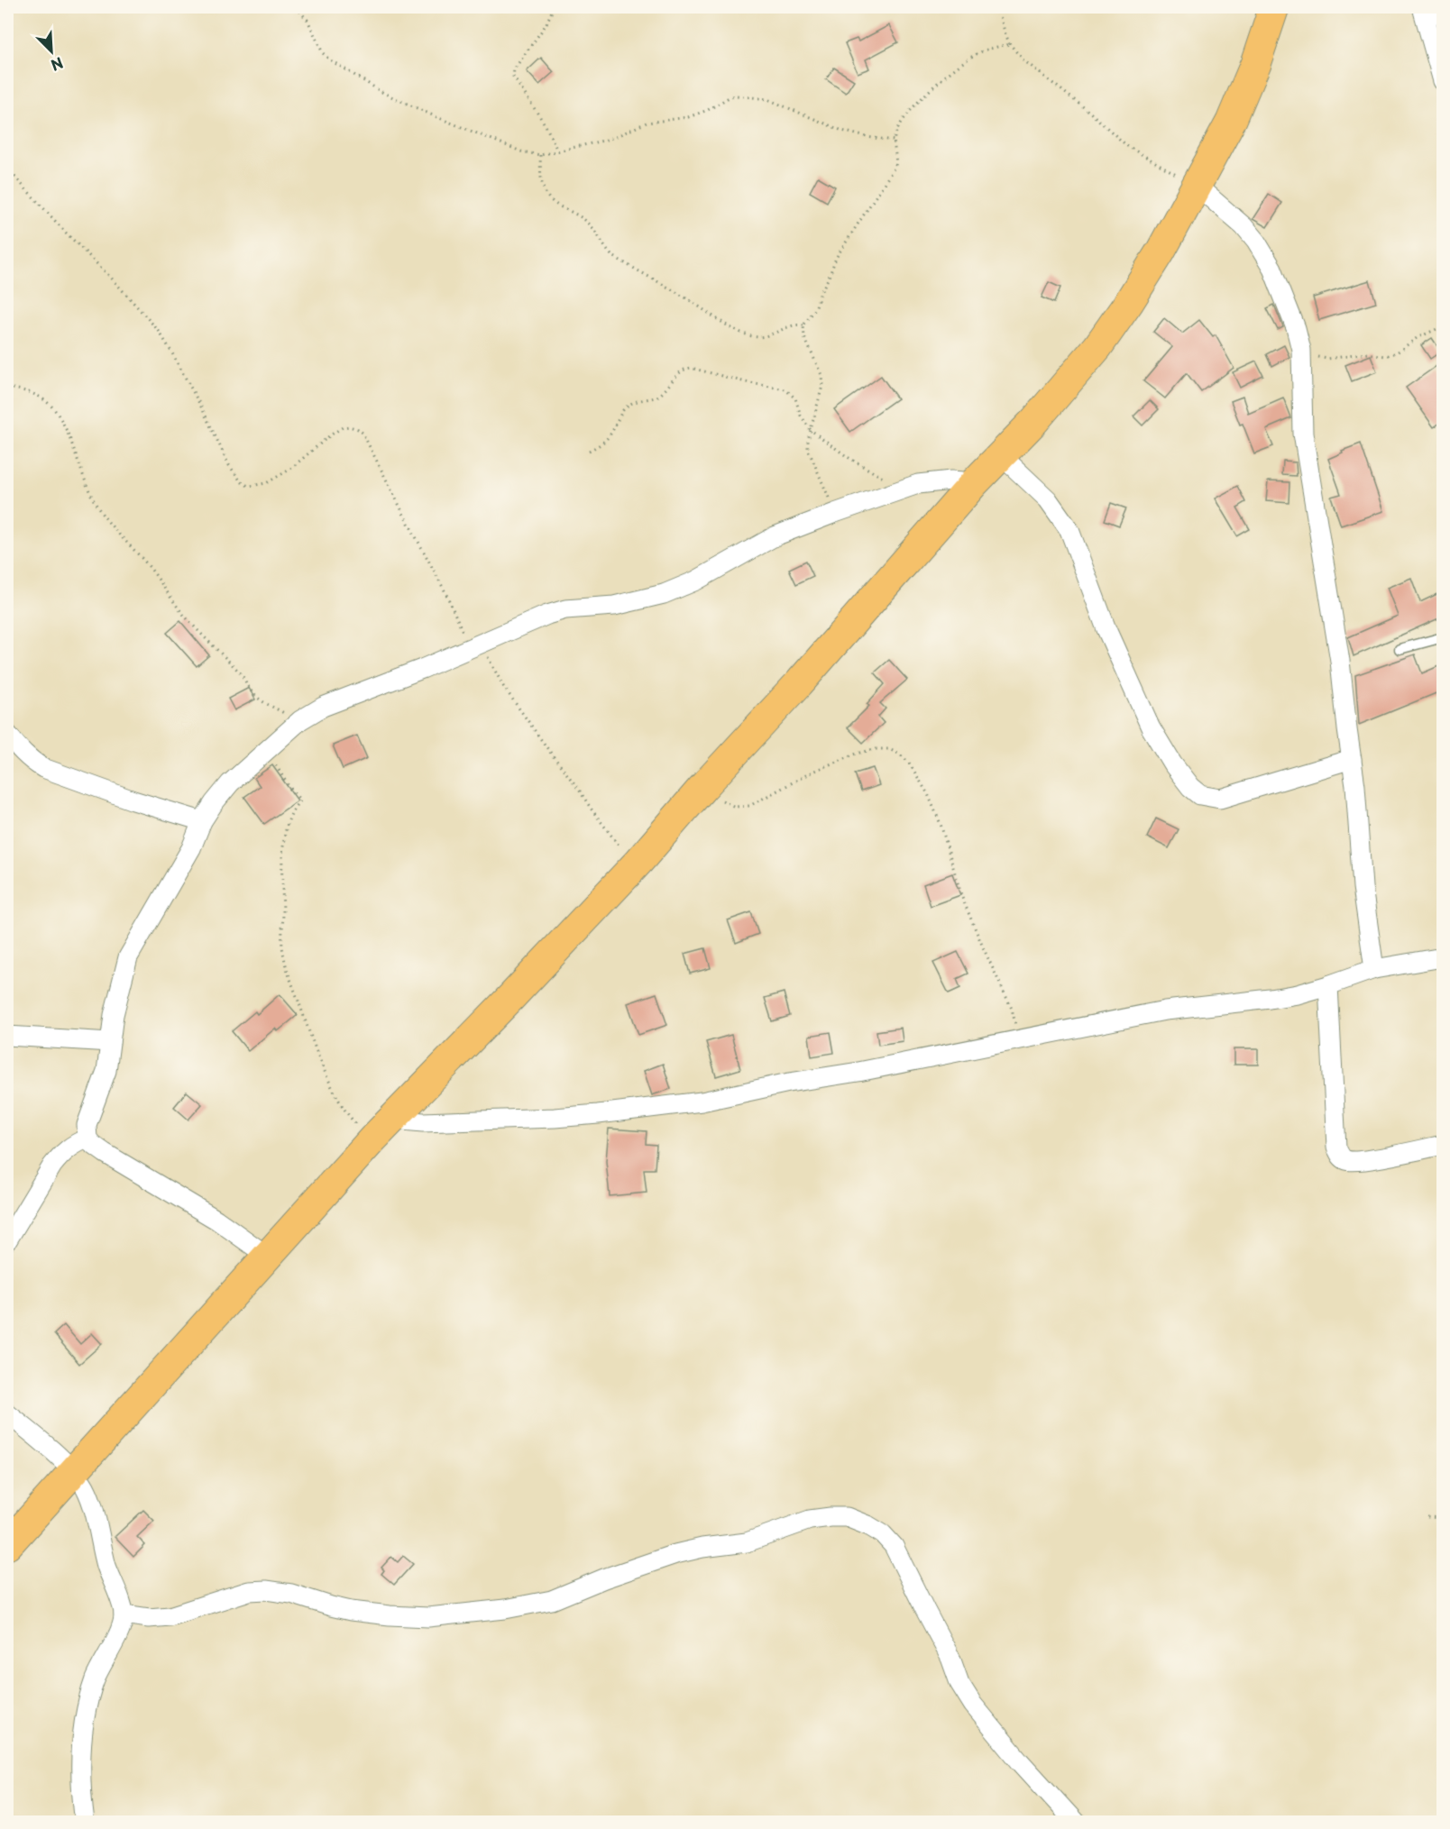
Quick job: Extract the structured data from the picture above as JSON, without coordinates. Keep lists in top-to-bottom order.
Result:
{
  "north": "bottom right"
}
